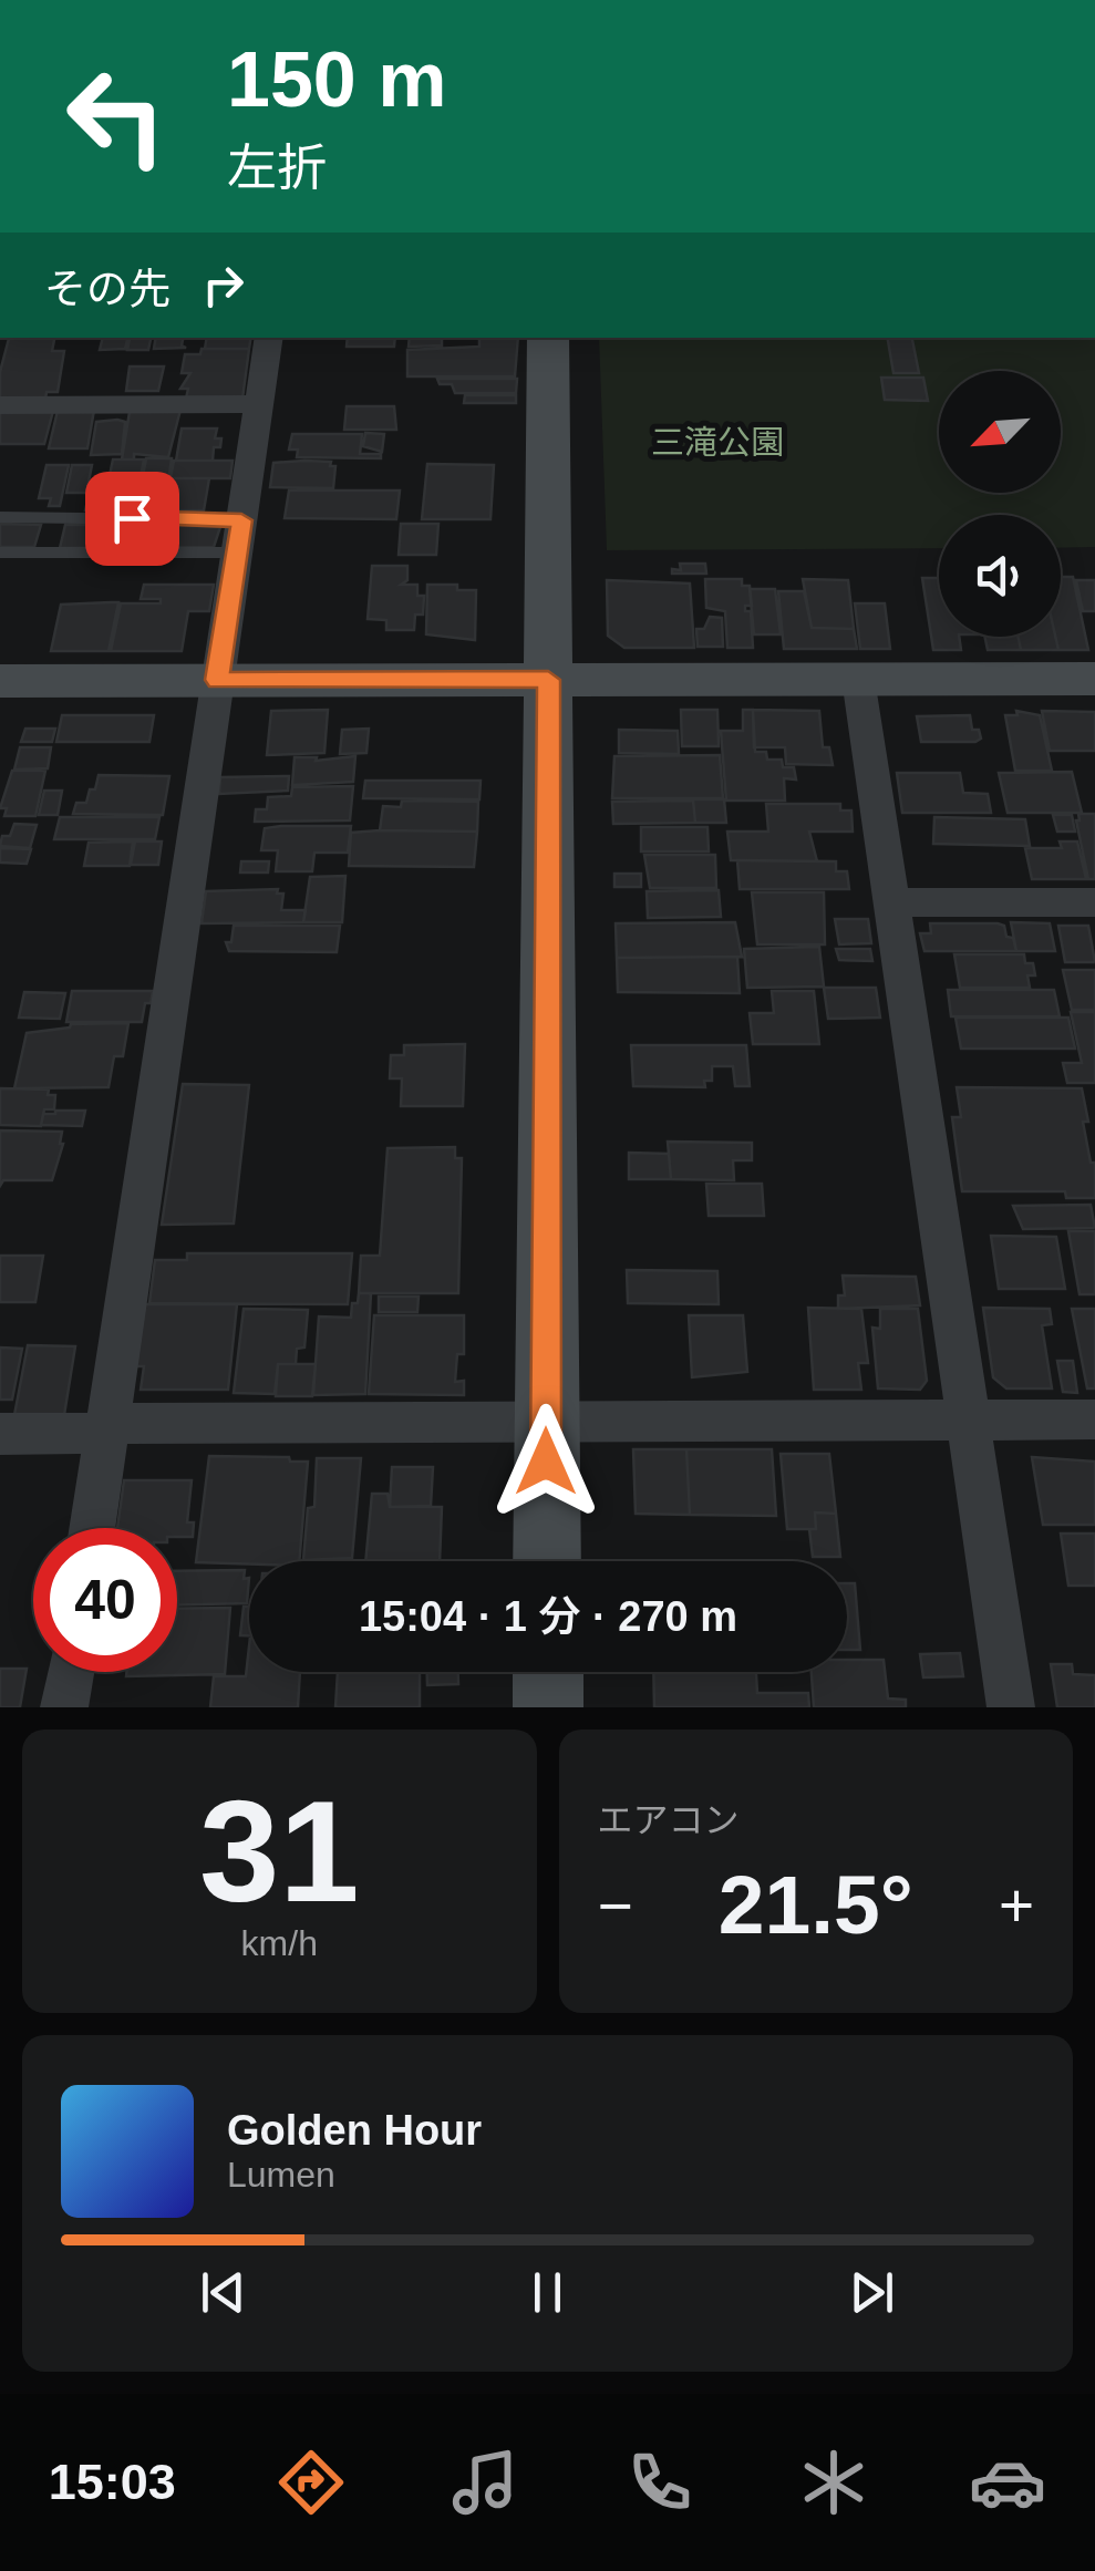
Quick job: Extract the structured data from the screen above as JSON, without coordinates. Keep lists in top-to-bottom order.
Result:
{
  "parks": ["三滝公園"],
  "north": "bottom left",
  "page": {
    "turn": ["150 m", "左折"],
    "then": "その先",
    "limit": "40",
    "trip": "15:04 · 1 分 · 270 m",
    "tile": [
      ["31", "km/h"],
      "エアコン"
    ],
    "heat": ["−", "21.5°", "+"],
    "song": ["Golden Hour", "Lumen"],
    "tabs": "15:03"
  }
}
